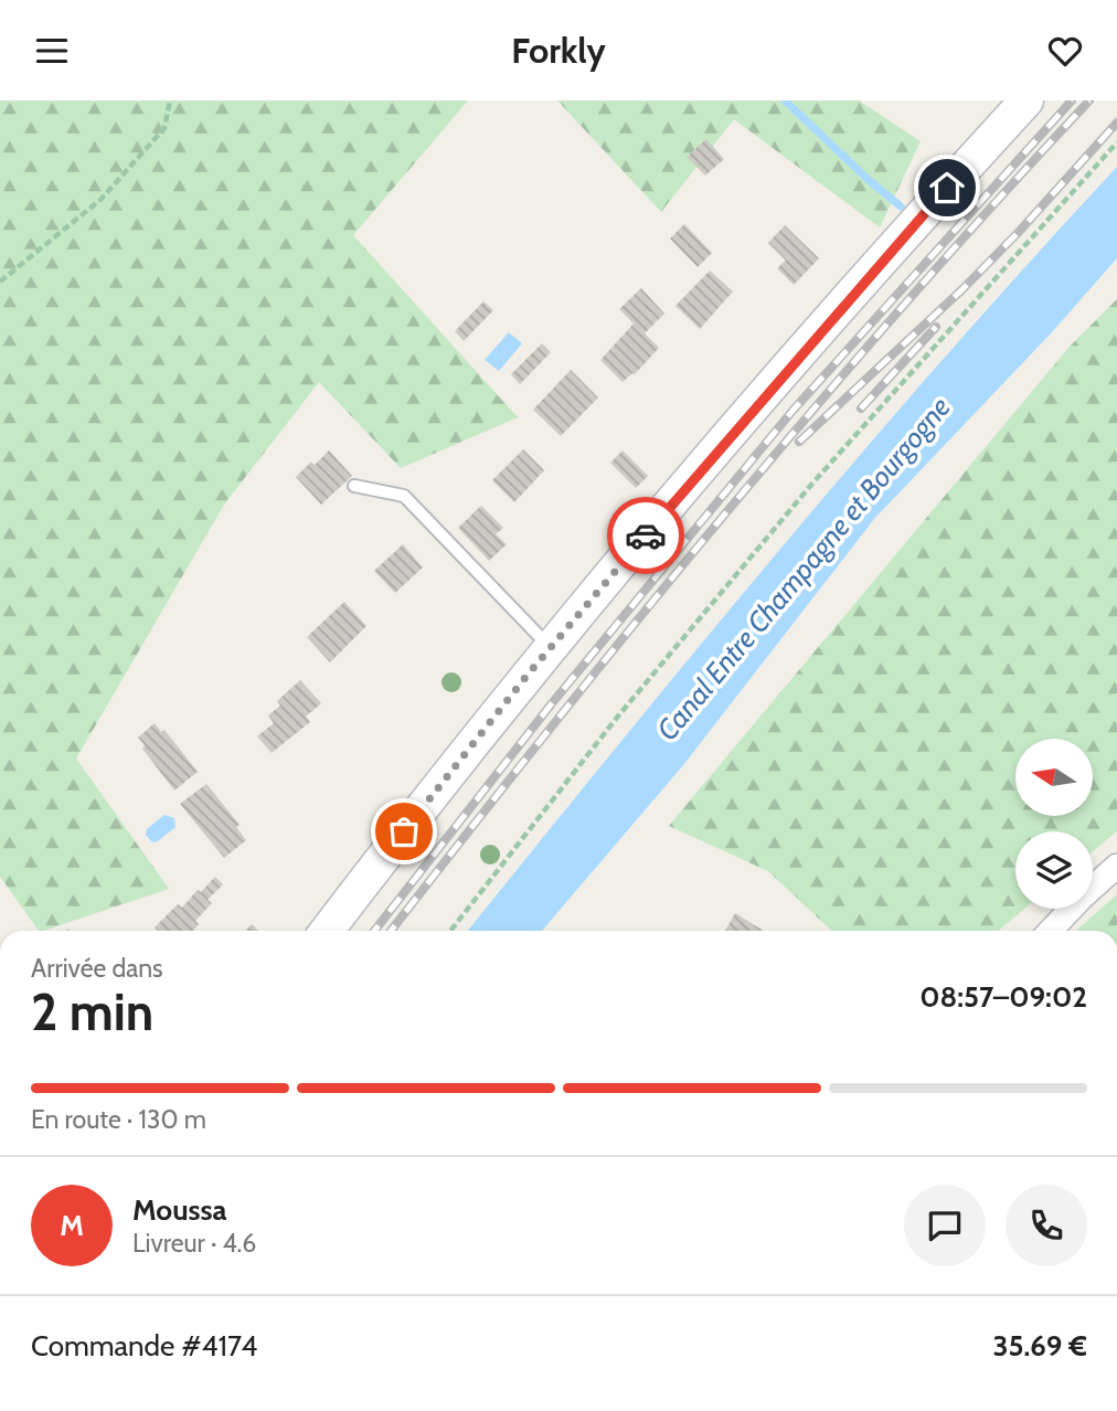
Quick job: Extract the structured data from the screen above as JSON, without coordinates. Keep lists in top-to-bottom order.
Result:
{
  "water": ["Canal Entre Champagne et Bourgogne"],
  "north": "left",
  "page": {
    "header": "Forkly",
    "heading": ["2 min", "Arrivée dans", "08:57–09:02"],
    "panel": [
      "Moussa",
      "Livreur · 4.6",
      "Commande #4174",
      "35.69 €"
    ],
    "bar": "En route · 130 m",
    "round": "M"
  }
}
